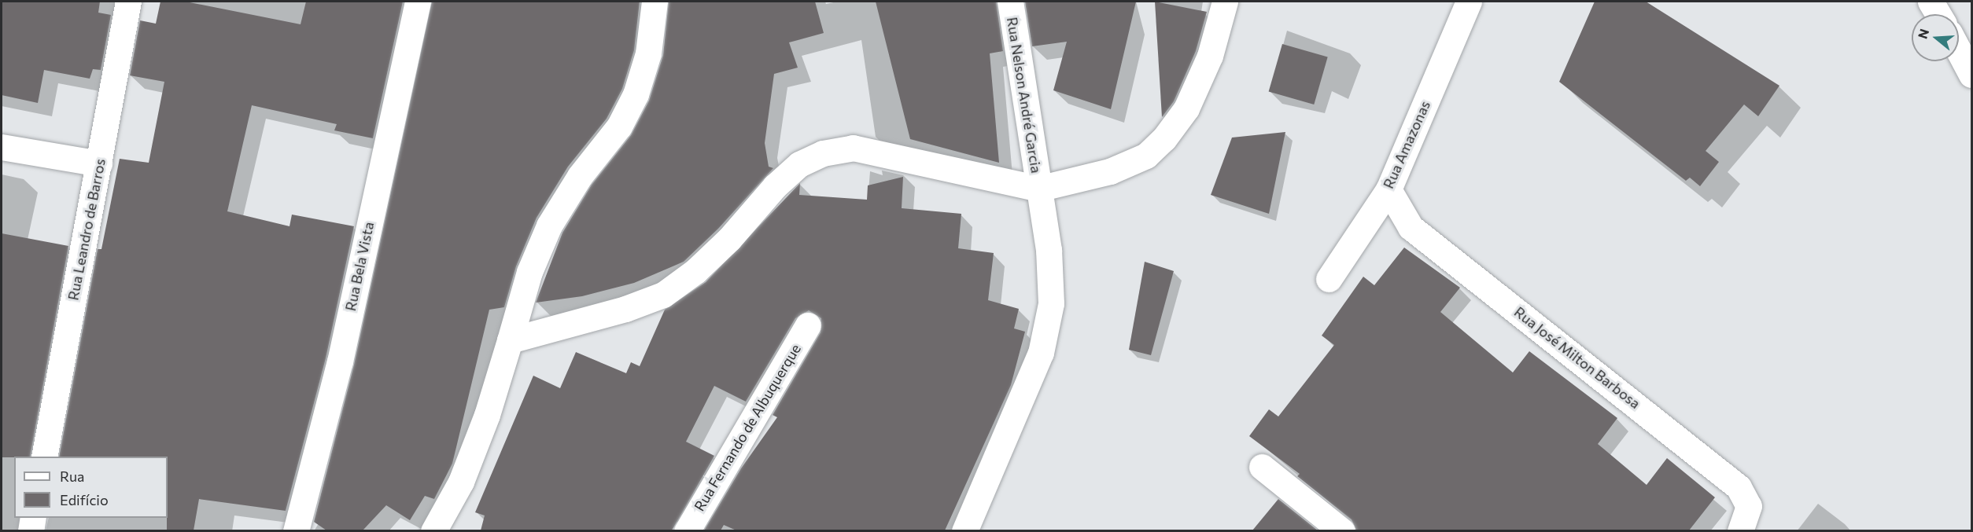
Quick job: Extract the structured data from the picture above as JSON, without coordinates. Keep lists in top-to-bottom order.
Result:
{
  "streets": {
    "street": [
      "Rua Nelson André Garcia",
      "Rua Amazonas",
      "Rua Leandro de Barros",
      "Rua Bela Vista",
      "Rua José Milton Barbosa",
      "Rua Fernando de Albuquerque"
    ]
  },
  "crossings": [
    ["Rua Amazonas", "Rua José Milton Barbosa"]
  ],
  "legend": ["Rua", "Edifício"],
  "north": "left"
}
